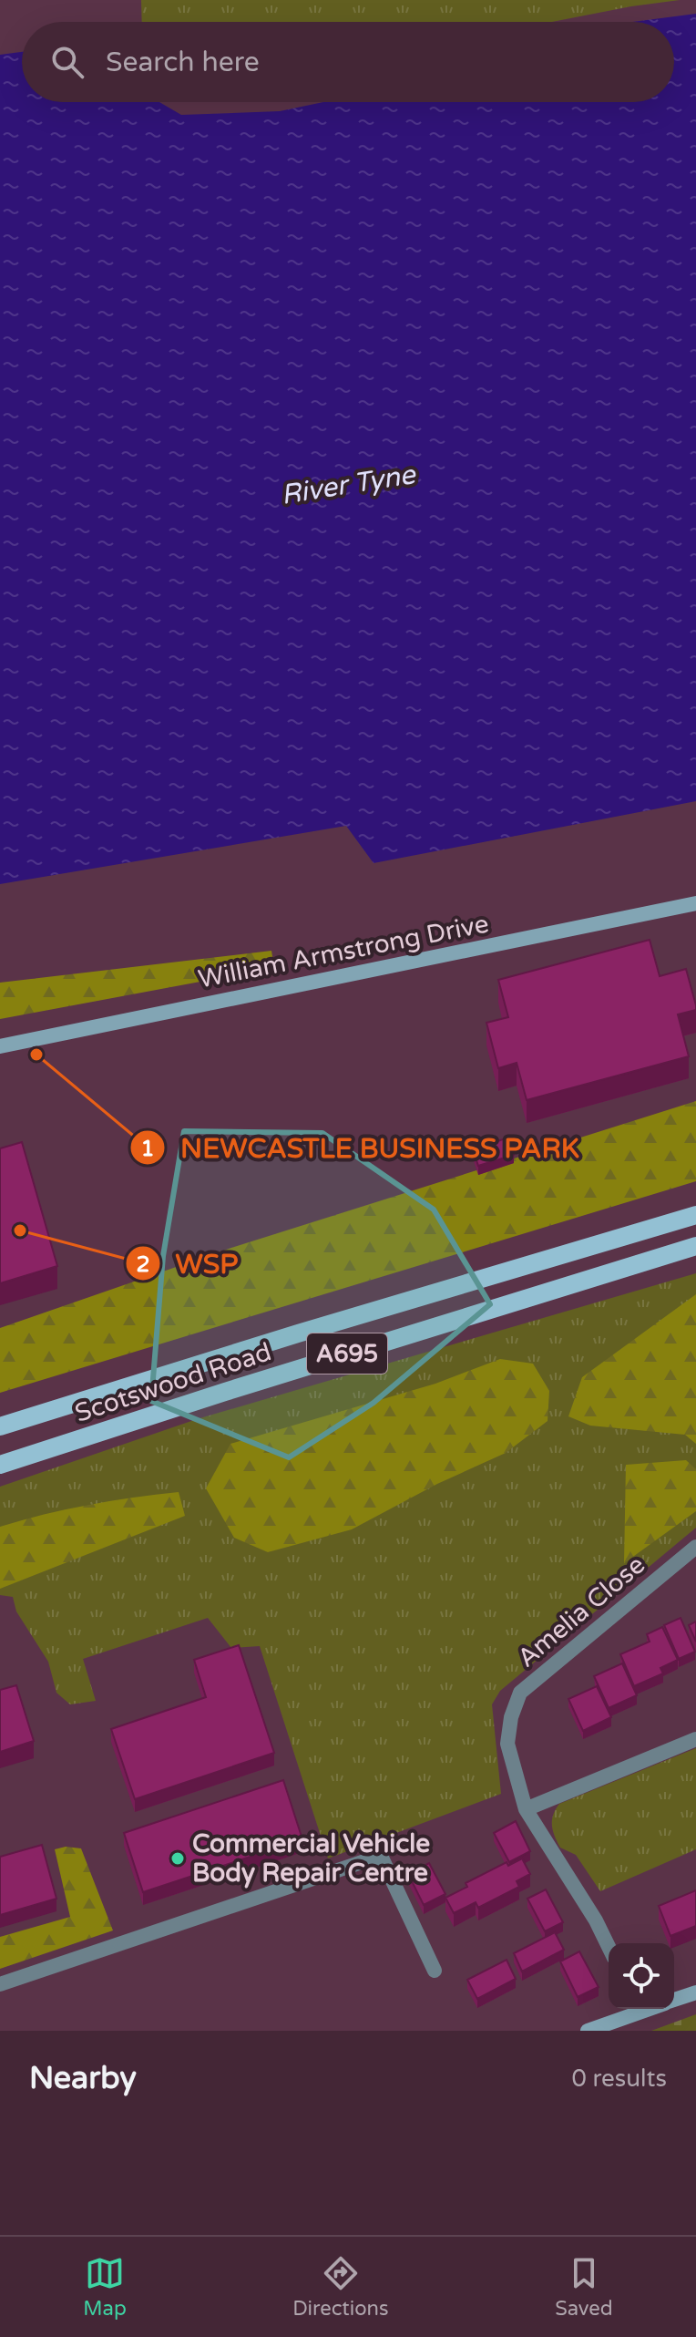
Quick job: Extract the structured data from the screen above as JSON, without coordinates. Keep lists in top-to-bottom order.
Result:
{
  "streets": {
    "main road": ["A695", "Scotswood Road"],
    "street": ["William Armstrong Drive", "Amelia Close"]
  },
  "water": ["River Tyne"],
  "places": ["NEWCASTLE BUSINESS PARK", "WSP", "Commercial Vehicle Body Repair Centre"],
  "page": {
    "search": "Search here",
    "heading": ["Nearby", "0 results"],
    "nav": ["Map", "Directions", "Saved"]
  }
}
